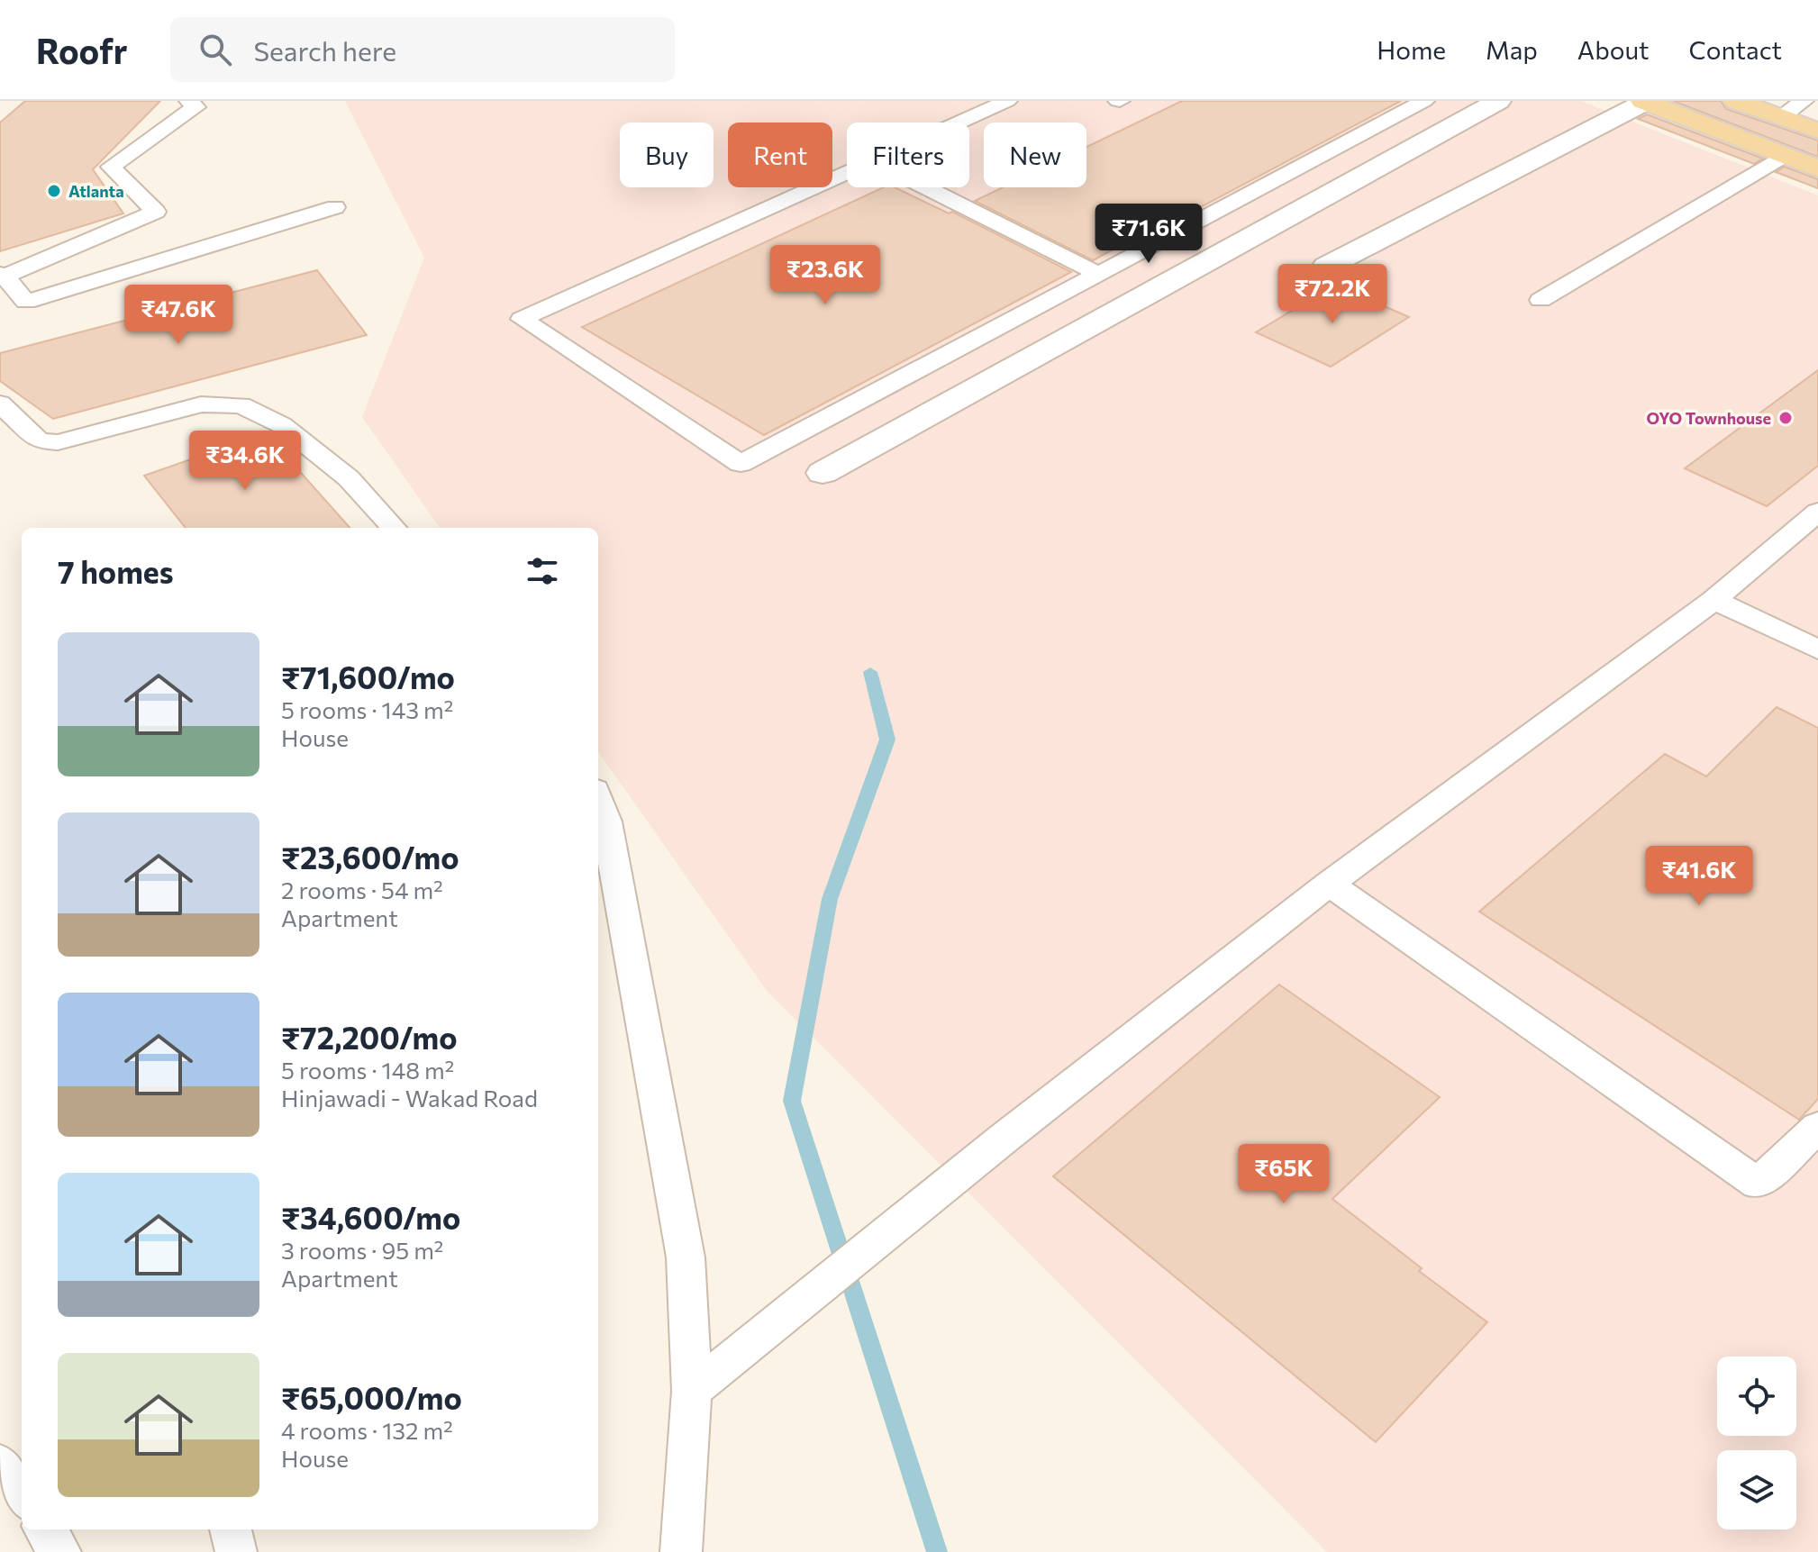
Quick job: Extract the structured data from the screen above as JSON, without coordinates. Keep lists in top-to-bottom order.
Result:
{
  "places": ["Atlanta", "OYO Townhouse"],
  "page": {
    "header": "Roofr",
    "search": "Search here",
    "nav": [
      "Home",
      "Map",
      "About",
      "Contact"
    ],
    "chip": [
      "Buy",
      "Rent",
      "Filters",
      "New"
    ],
    "price": [
      "₹71.6K",
      "₹23.6K",
      "₹72.2K",
      "₹47.6K",
      "₹34.6K",
      "₹41.6K",
      "₹65K"
    ],
    "heading": "7 homes",
    "list": [
      {
        "name": "₹71,600/mo",
        "note": "5 rooms · 143 m² · House"
      },
      {
        "name": "₹23,600/mo",
        "note": "2 rooms · 54 m² · Apartment"
      },
      {
        "name": "₹72,200/mo",
        "note": "5 rooms · 148 m² · Hinjawadi - Wakad Road"
      },
      {
        "name": "₹34,600/mo",
        "note": "3 rooms · 95 m² · Apartment"
      },
      {
        "name": "₹65,000/mo",
        "note": "4 rooms · 132 m² · House"
      }
    ]
  }
}
